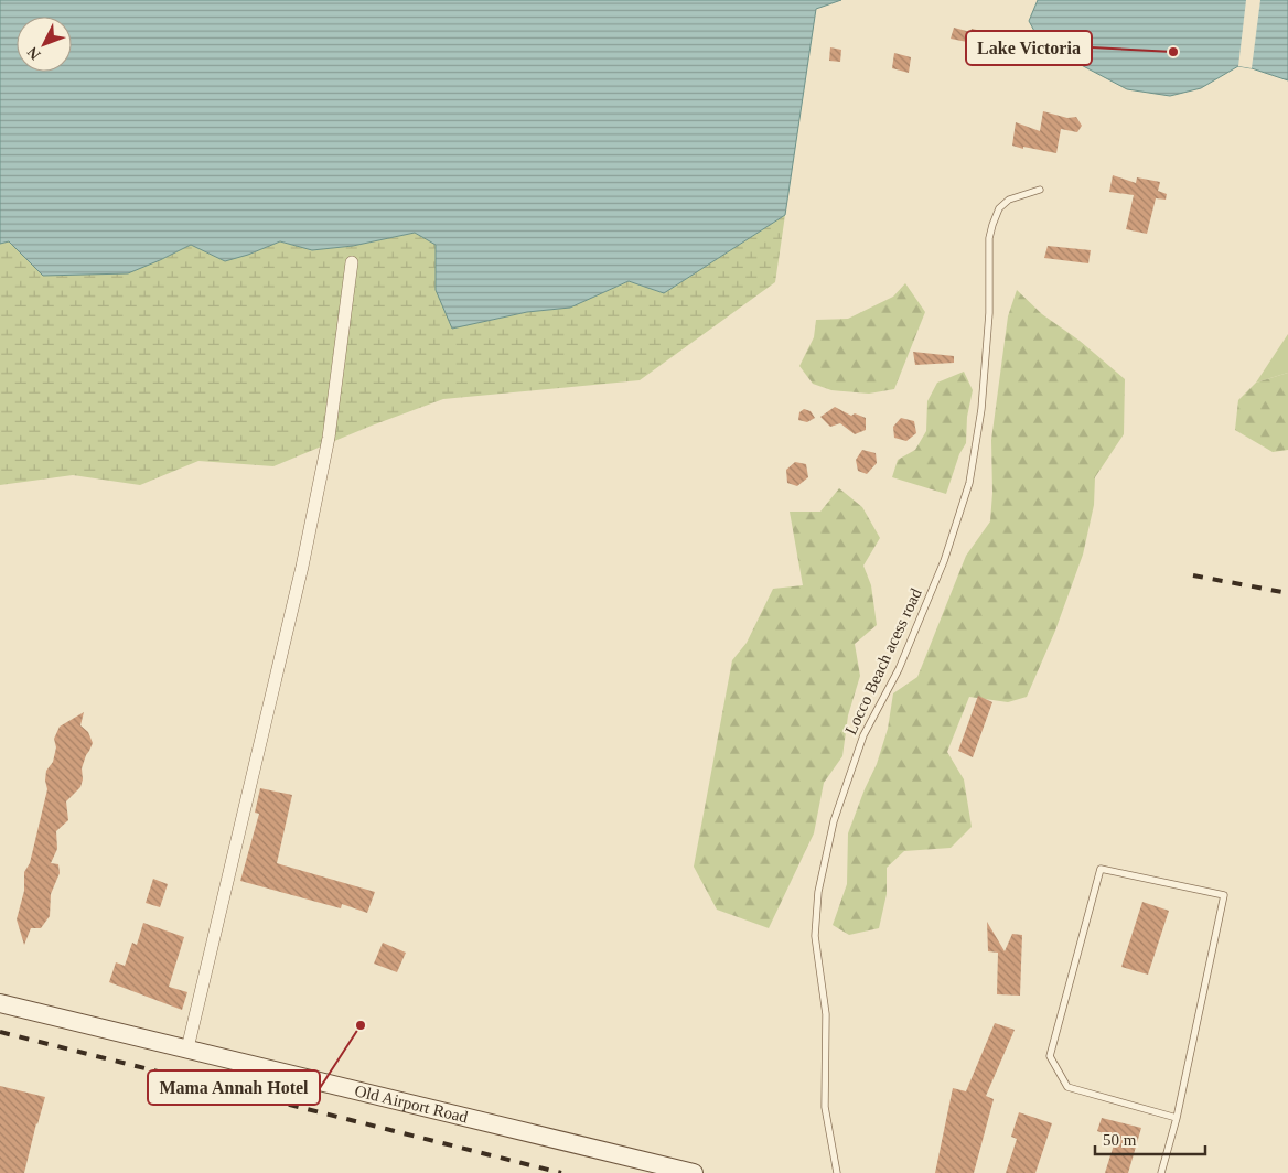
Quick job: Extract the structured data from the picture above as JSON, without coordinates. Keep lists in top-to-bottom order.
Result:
{
  "streets": {
    "main road": ["Old Airport Road"],
    "lane": ["Locco Beach acess road"]
  },
  "places": ["Lake Victoria", "Mama Annah Hotel"],
  "scale_bar": "50 m",
  "north": "bottom left"
}
